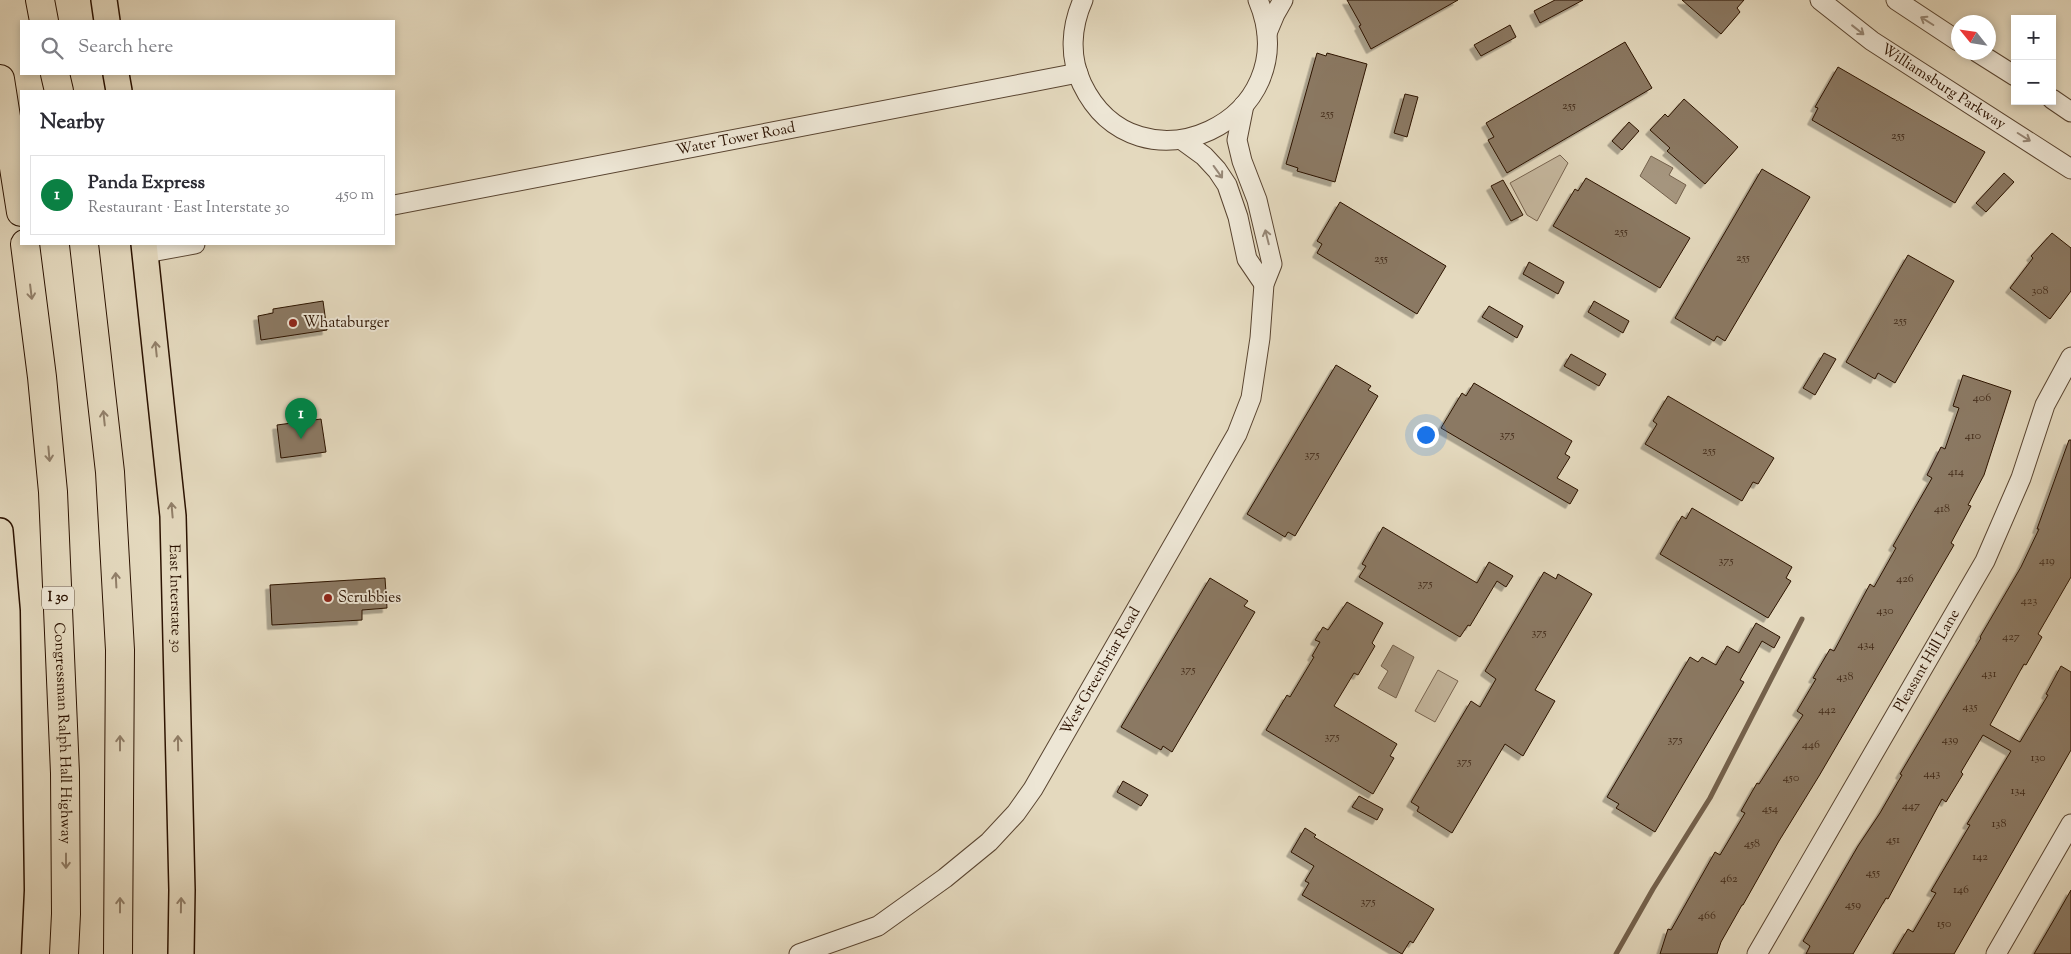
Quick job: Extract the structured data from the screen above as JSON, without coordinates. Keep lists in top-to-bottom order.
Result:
{
  "streets": {
    "highway": ["I 30", "Congressman Ralph Hall Highway"],
    "main road": ["East Interstate 30"],
    "street": [
      "Williamsburg Parkway",
      "Water Tower Road",
      "Pleasant Hill Lane",
      "West Greenbriar Road"
    ]
  },
  "places": ["Whataburger", "Scrubbies"],
  "house_numbers": [
    "255",
    "255",
    "255",
    "255",
    "255",
    "255",
    "308",
    "255",
    "406",
    "375",
    "410",
    "255",
    "375",
    "414",
    "418",
    "375",
    "419",
    "426",
    "375",
    "423",
    "430",
    "375",
    "427",
    "434",
    "375",
    "431",
    "438",
    "435",
    "442",
    "375",
    "375",
    "439",
    "446",
    "130",
    "375",
    "443",
    "450",
    "134",
    "447",
    "454",
    "138",
    "451",
    "458",
    "142",
    "455",
    "462",
    "146",
    "375",
    "459",
    "466",
    "150"
  ],
  "north": "top left",
  "page": {
    "map_buttons": ["+", "−"],
    "search": "Search here",
    "heading": "Nearby",
    "list": [
      {
        "mark": "1",
        "name": "Panda Express",
        "note": "Restaurant · East Interstate 30",
        "value": "450 m"
      }
    ],
    "pins": "1"
  }
}
